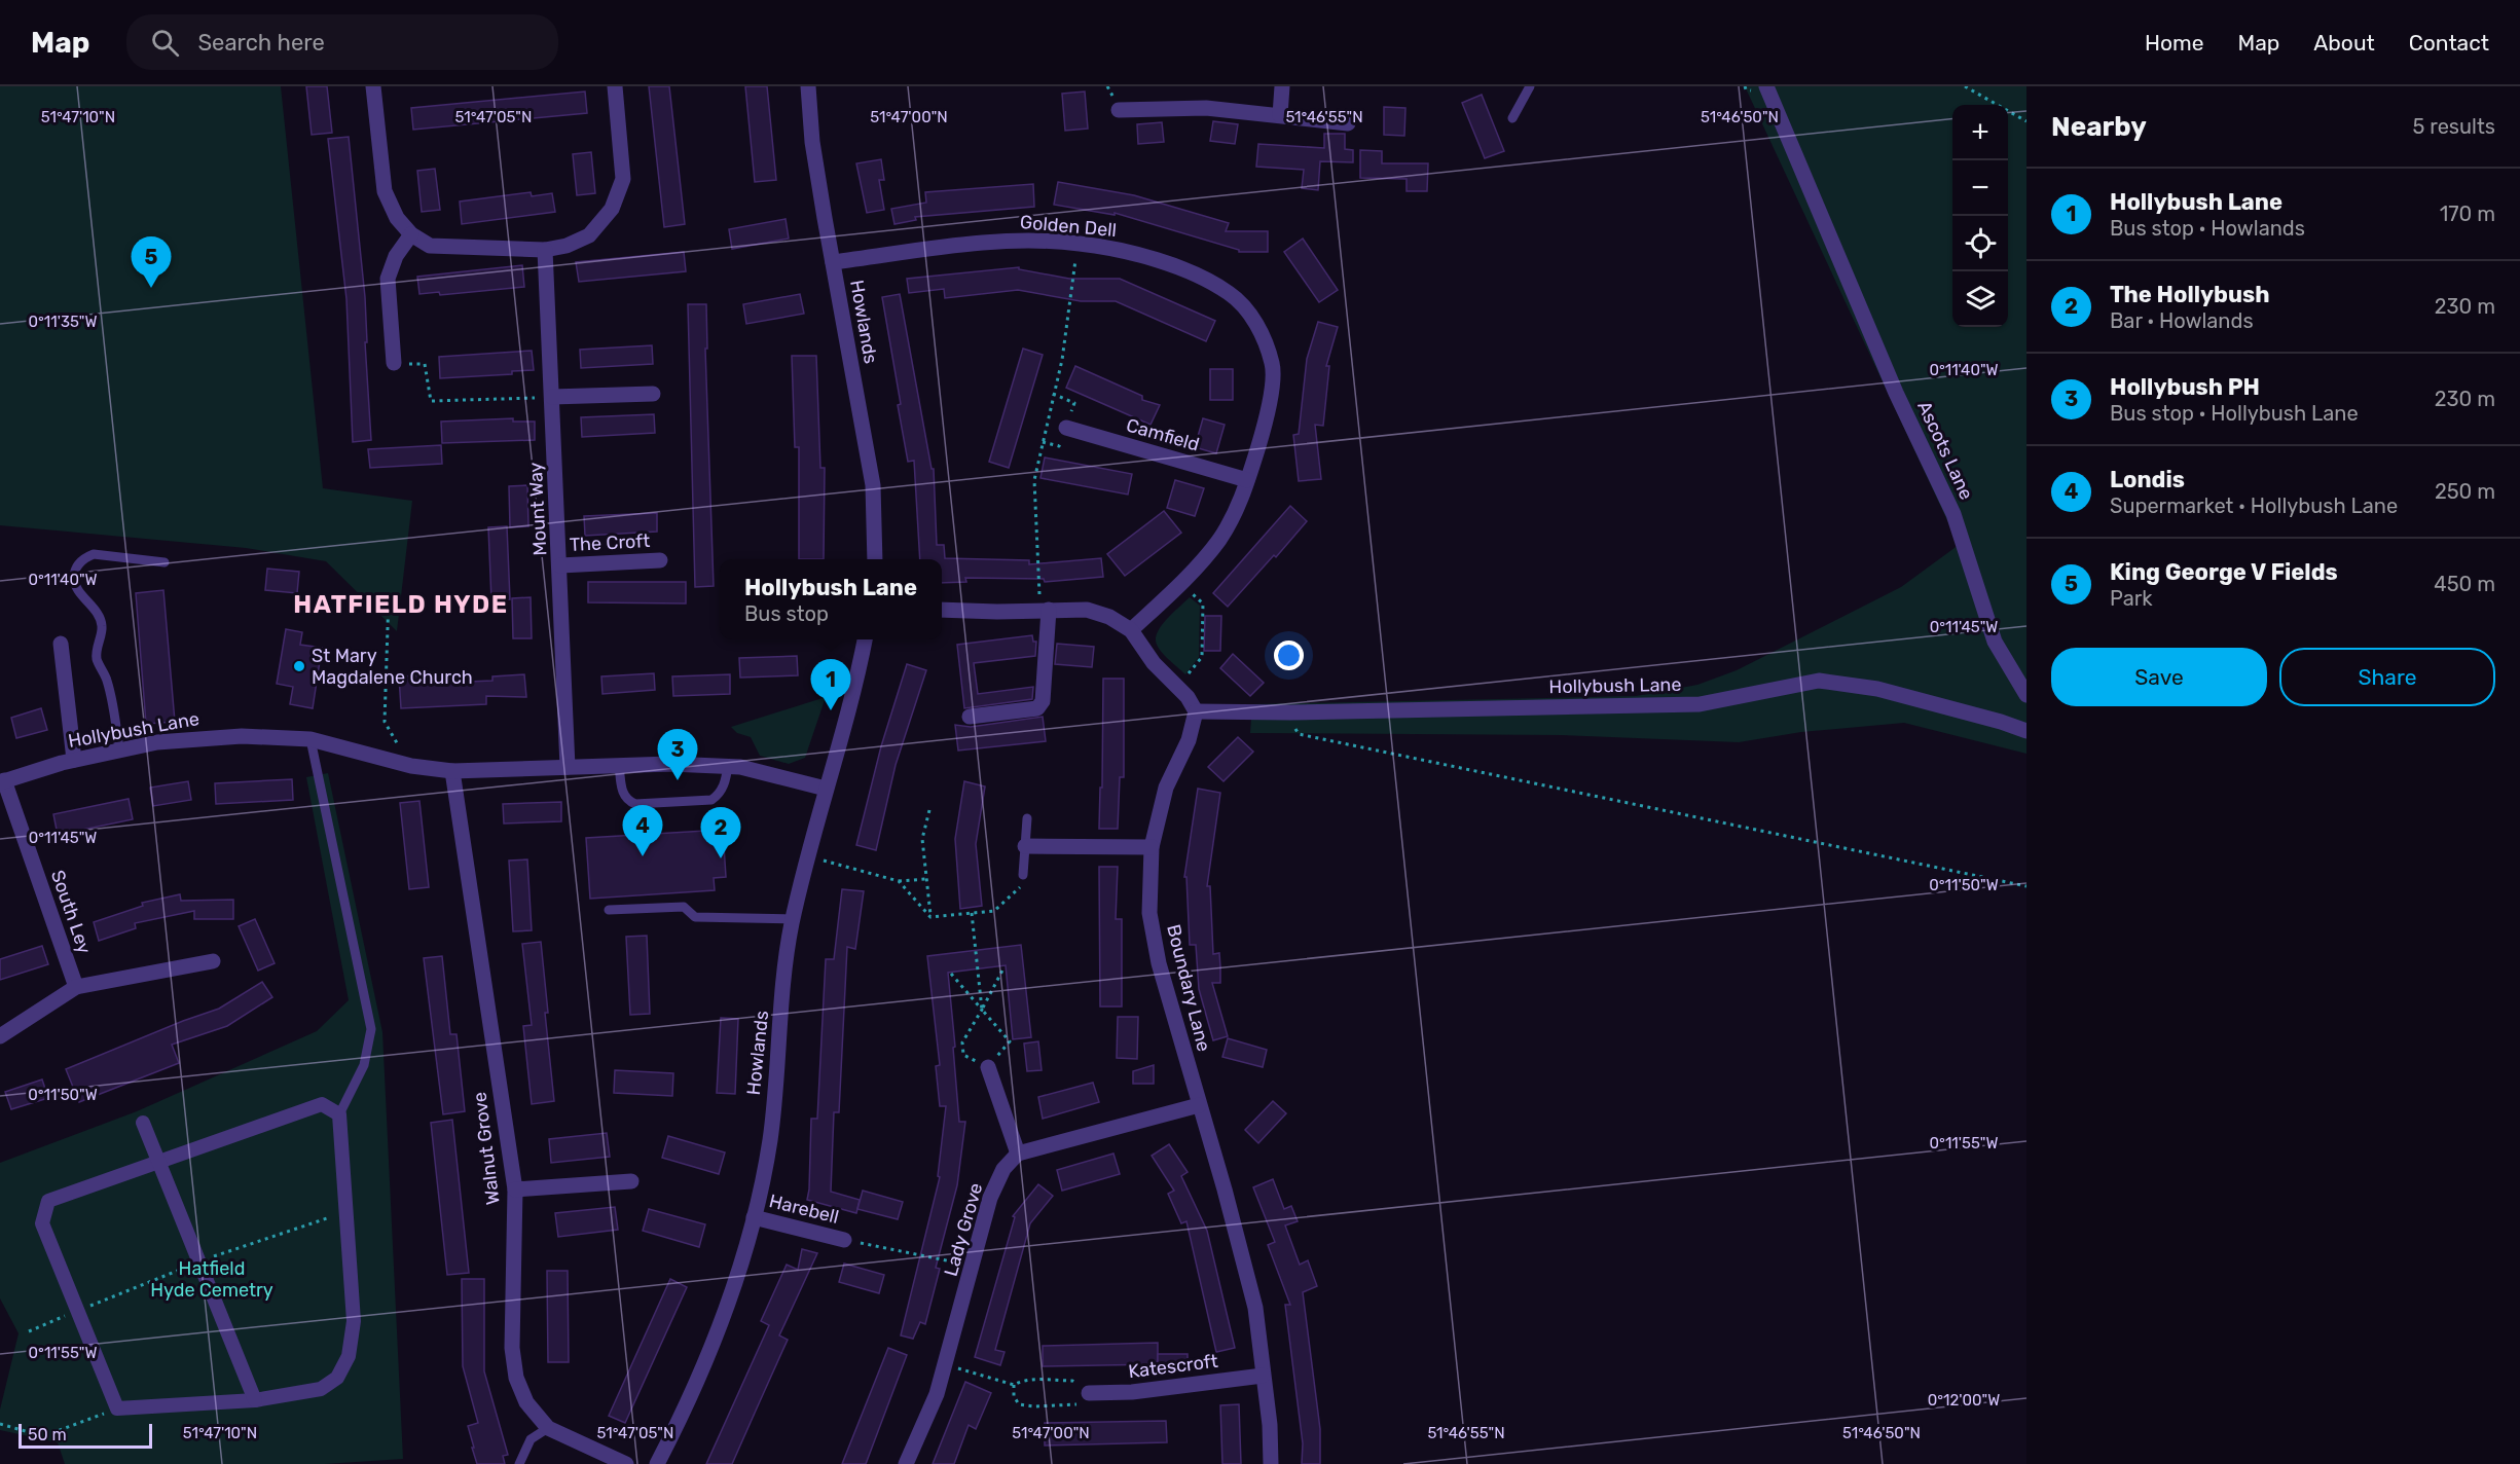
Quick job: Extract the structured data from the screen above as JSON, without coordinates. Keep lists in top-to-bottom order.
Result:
{
  "streets": {
    "street": [
      "Golden Dell",
      "Howlands",
      "Camfield",
      "Ascots Lane",
      "Mount Way",
      "The Croft",
      "Hollybush Lane",
      "South Ley",
      "Boundary Lane",
      "Walnut Grove",
      "Harebell",
      "Lady Grove",
      "Katescroft"
    ]
  },
  "crossings": [
    ["Golden Dell", "Howlands"],
    ["Golden Dell", "Camfield"],
    ["Howlands", "Hollybush Lane"],
    ["Howlands", "Harebell"],
    ["Mount Way", "The Croft"],
    ["Mount Way", "Hollybush Lane"],
    ["Hollybush Lane", "South Ley"],
    ["Hollybush Lane", "Boundary Lane"],
    ["Hollybush Lane", "Walnut Grove"],
    ["Boundary Lane", "Katescroft"]
  ],
  "districts": ["HATFIELD HYDE"],
  "parks": ["Hatfield Hyde Cemetry"],
  "places": ["St Mary Magdalene Church"],
  "scale_bar": "50 m",
  "page": {
    "header": "Map",
    "search": "Search here",
    "nav": [
      "Home",
      "Map",
      "About",
      "Contact"
    ],
    "heading": ["Nearby", "5 results"],
    "map_buttons": ["+", "−"],
    "list": [
      {
        "mark": "1",
        "name": "Hollybush Lane",
        "note": "Bus stop · Howlands",
        "value": "170 m"
      },
      {
        "mark": "2",
        "name": "The Hollybush",
        "note": "Bar · Howlands",
        "value": "230 m"
      },
      {
        "mark": "3",
        "name": "Hollybush PH",
        "note": "Bus stop · Hollybush Lane",
        "value": "230 m"
      },
      {
        "mark": "4",
        "name": "Londis",
        "note": "Supermarket · Hollybush Lane",
        "value": "250 m"
      },
      {
        "mark": "5",
        "name": "King George V Fields",
        "note": "Park",
        "value": "450 m"
      }
    ],
    "pins": [
      "5",
      "1",
      "3",
      "4",
      "2"
    ],
    "popup": ["Hollybush Lane", "Bus stop"],
    "buttons": ["Save", "Share"],
    "scale": "50 m"
  },
  "coordinates": [
    "51°47'10\"N",
    "51°47'05\"N",
    "51°47'00\"N",
    "51°46'55\"N",
    "51°46'50\"N",
    "0°11'35\"W",
    "0°11'40\"W",
    "0°11'45\"W",
    "0°11'50\"W",
    "0°11'55\"W",
    "0°12'00\"W"
  ]
}
